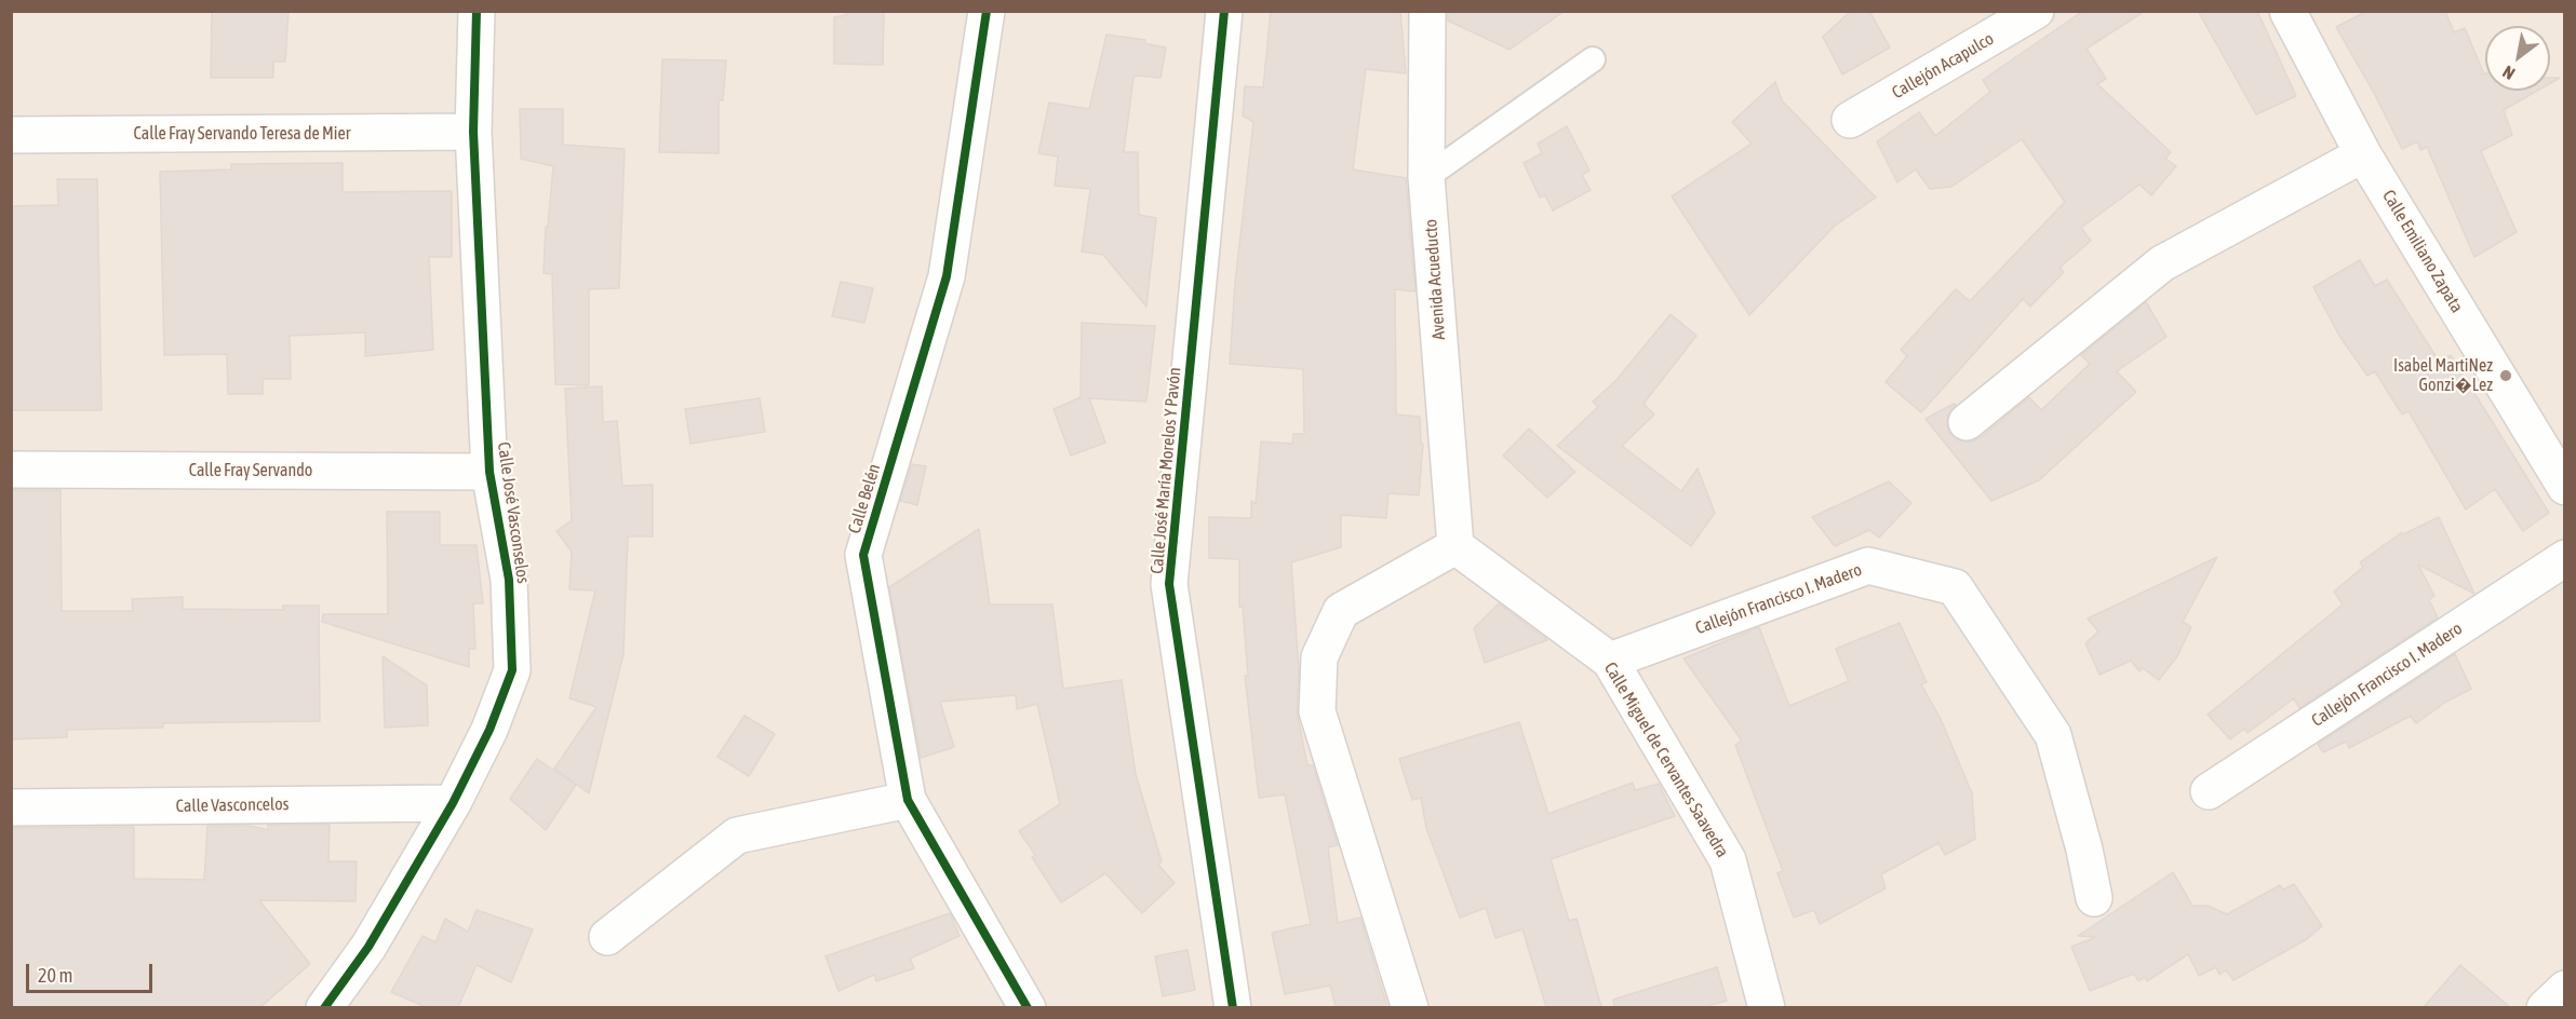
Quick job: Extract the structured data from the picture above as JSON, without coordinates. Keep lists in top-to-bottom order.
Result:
{
  "streets": {
    "street": [
      "Callejón Acapulco",
      "Calle Fray Servando Teresa de Mier",
      "Calle Emiliano Zapata",
      "Avenida Acueducto",
      "Calle Fray Servando",
      "Calle José María Morelos Y Pavón",
      "Calle Belén",
      "Calle José Vasconselos",
      "Callejón Francisco I. Madero",
      "Calle Miguel de Cervantes Saavedra",
      "Calle Vasconcelos"
    ]
  },
  "crossings": [
    ["Calle Fray Servando Teresa de Mier", "Calle José Vasconselos"],
    ["Avenida Acueducto", "Calle Miguel de Cervantes Saavedra"],
    ["Calle Fray Servando", "Calle José Vasconselos"],
    ["Calle José Vasconselos", "Calle Vasconcelos"],
    ["Callejón Francisco I. Madero", "Calle Miguel de Cervantes Saavedra"]
  ],
  "places": ["Isabel MartiNez Gonzi�Lez"],
  "scale_bar": "20 m",
  "north": "bottom left"
}
